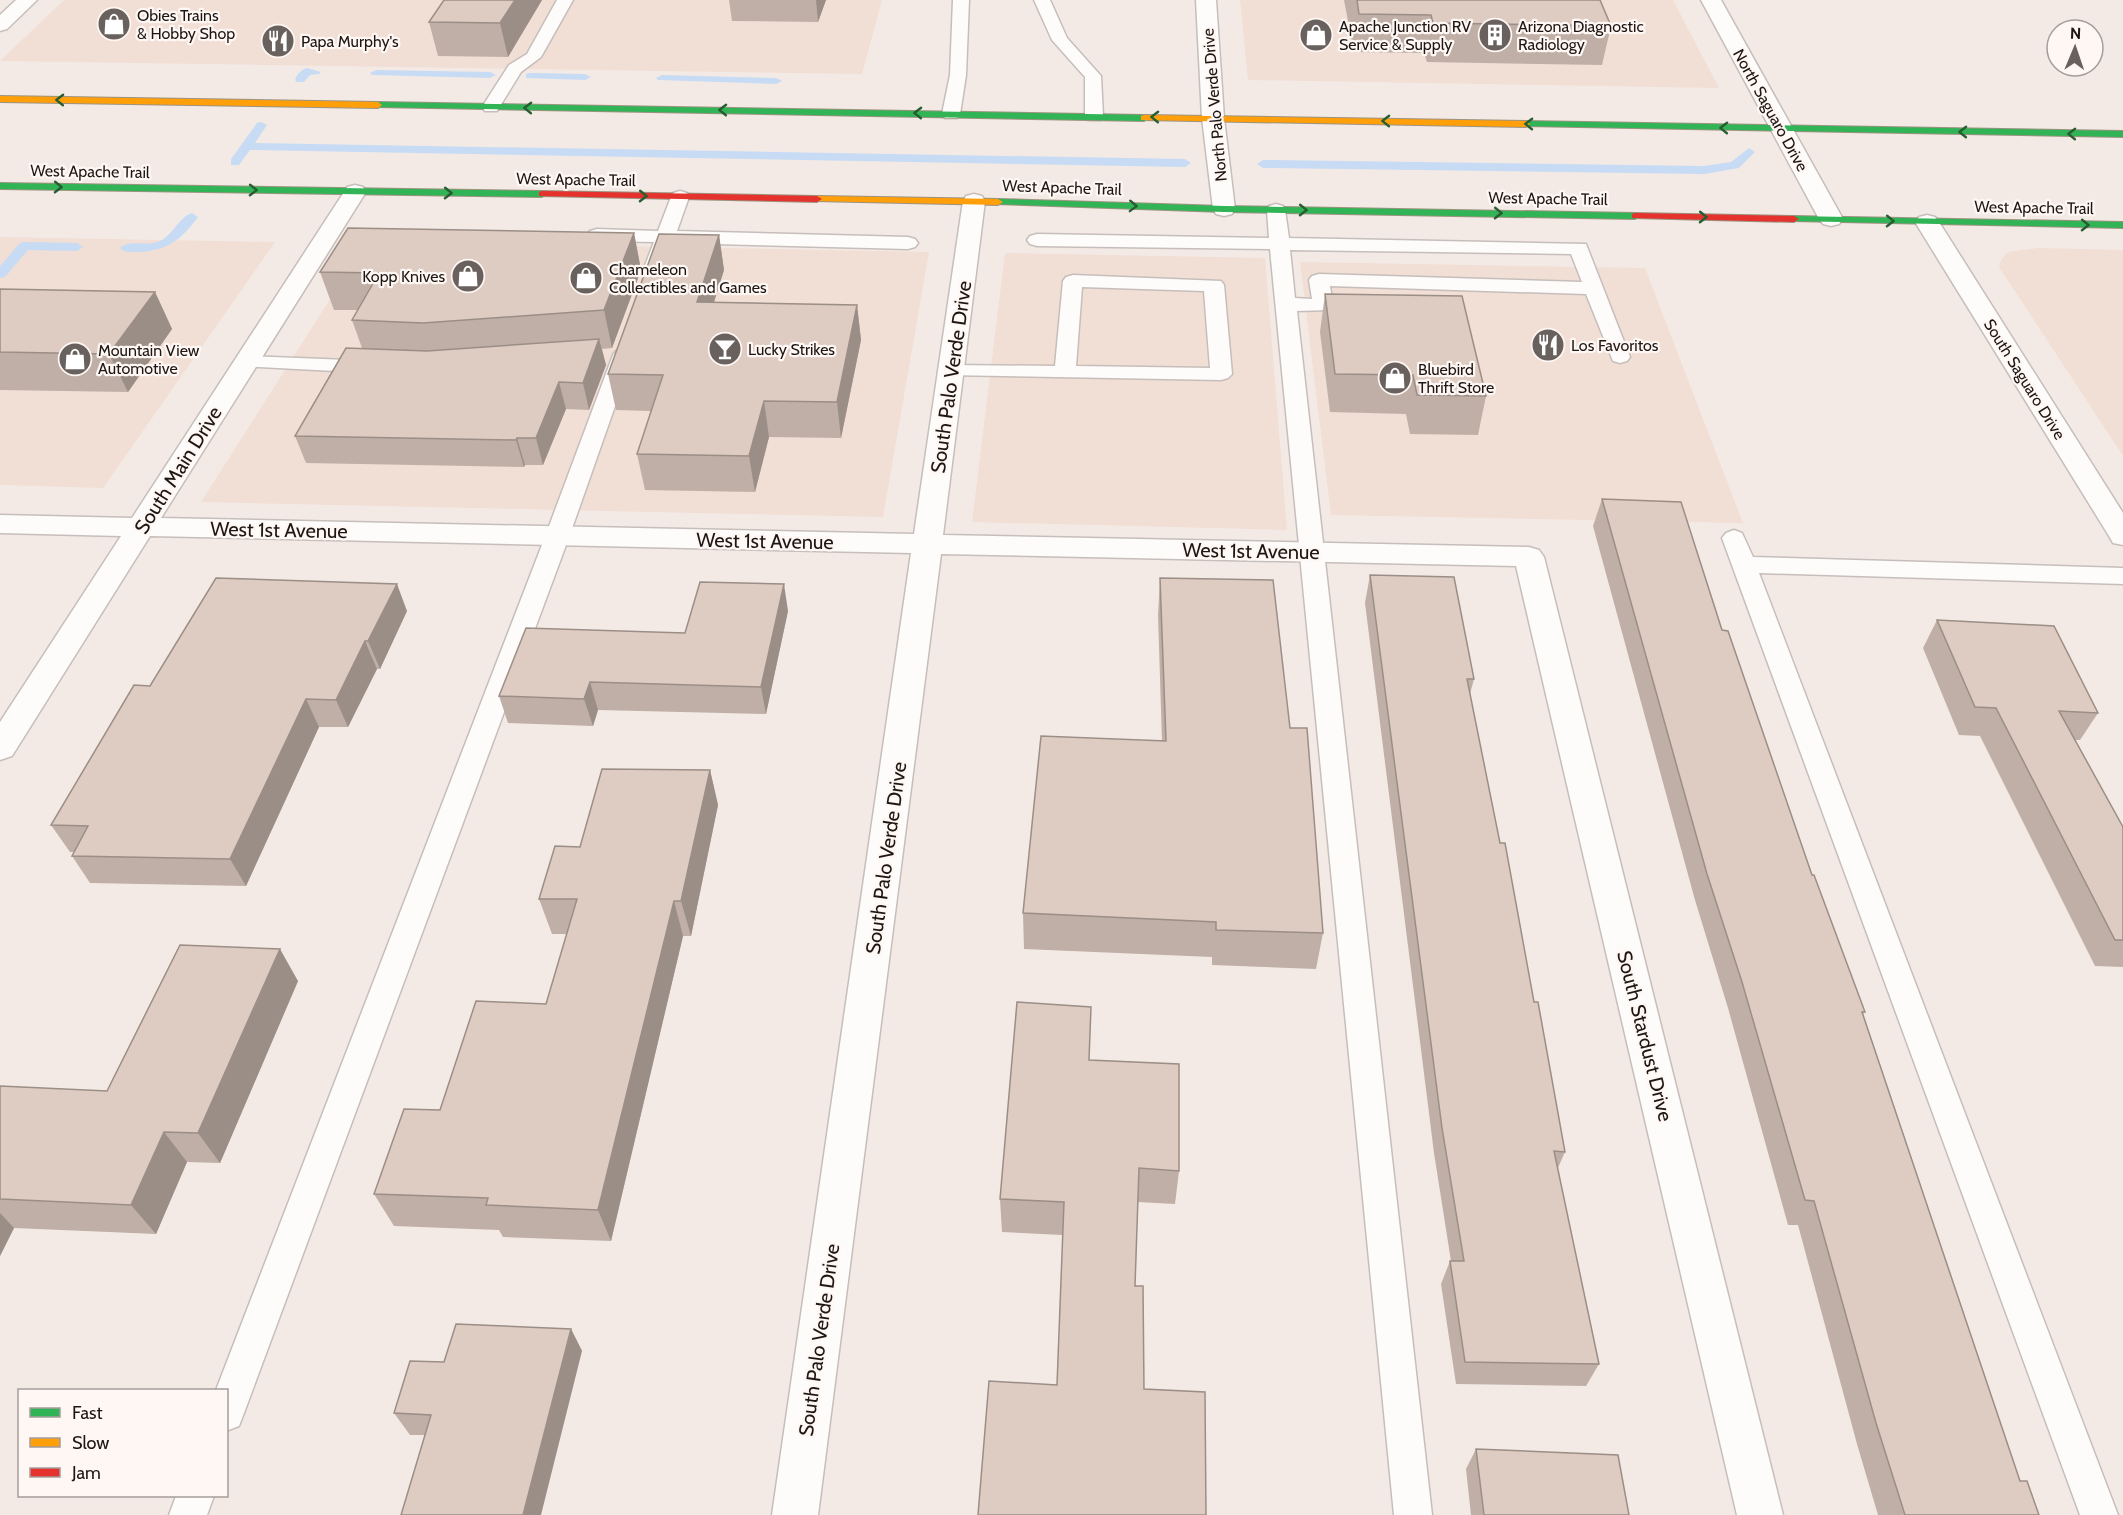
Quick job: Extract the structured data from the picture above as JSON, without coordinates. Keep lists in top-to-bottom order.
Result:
{
  "streets": {
    "main road": ["West Apache Trail"],
    "street": [
      "North Palo Verde Drive",
      "North Saguaro Drive",
      "South Palo Verde Drive",
      "South Saguaro Drive",
      "South Main Drive",
      "West 1st Avenue",
      "South Stardust Drive"
    ]
  },
  "crossings": [
    ["North Palo Verde Drive", "West Apache Trail"],
    ["North Saguaro Drive", "West Apache Trail"],
    ["West Apache Trail", "South Palo Verde Drive"],
    ["West Apache Trail", "South Saguaro Drive"],
    ["West Apache Trail", "South Main Drive"],
    ["South Palo Verde Drive", "West 1st Avenue"],
    ["South Main Drive", "West 1st Avenue"],
    ["West 1st Avenue", "South Stardust Drive"]
  ],
  "places": {
    "shop": [
      "Obies Trains & Hobby Shop",
      "Apache Junction RV Service & Supply",
      "Kopp Knives",
      "Chameleon Collectibles and Games",
      "Mountain View Automotive",
      "Bluebird Thrift Store"
    ],
    "building": ["Arizona Diagnostic Radiology"],
    "restaurant": ["Papa Murphy's", "Los Favoritos"],
    "bar": ["Lucky Strikes"]
  },
  "legend": ["Fast", "Slow", "Jam"],
  "north": "top"
}
